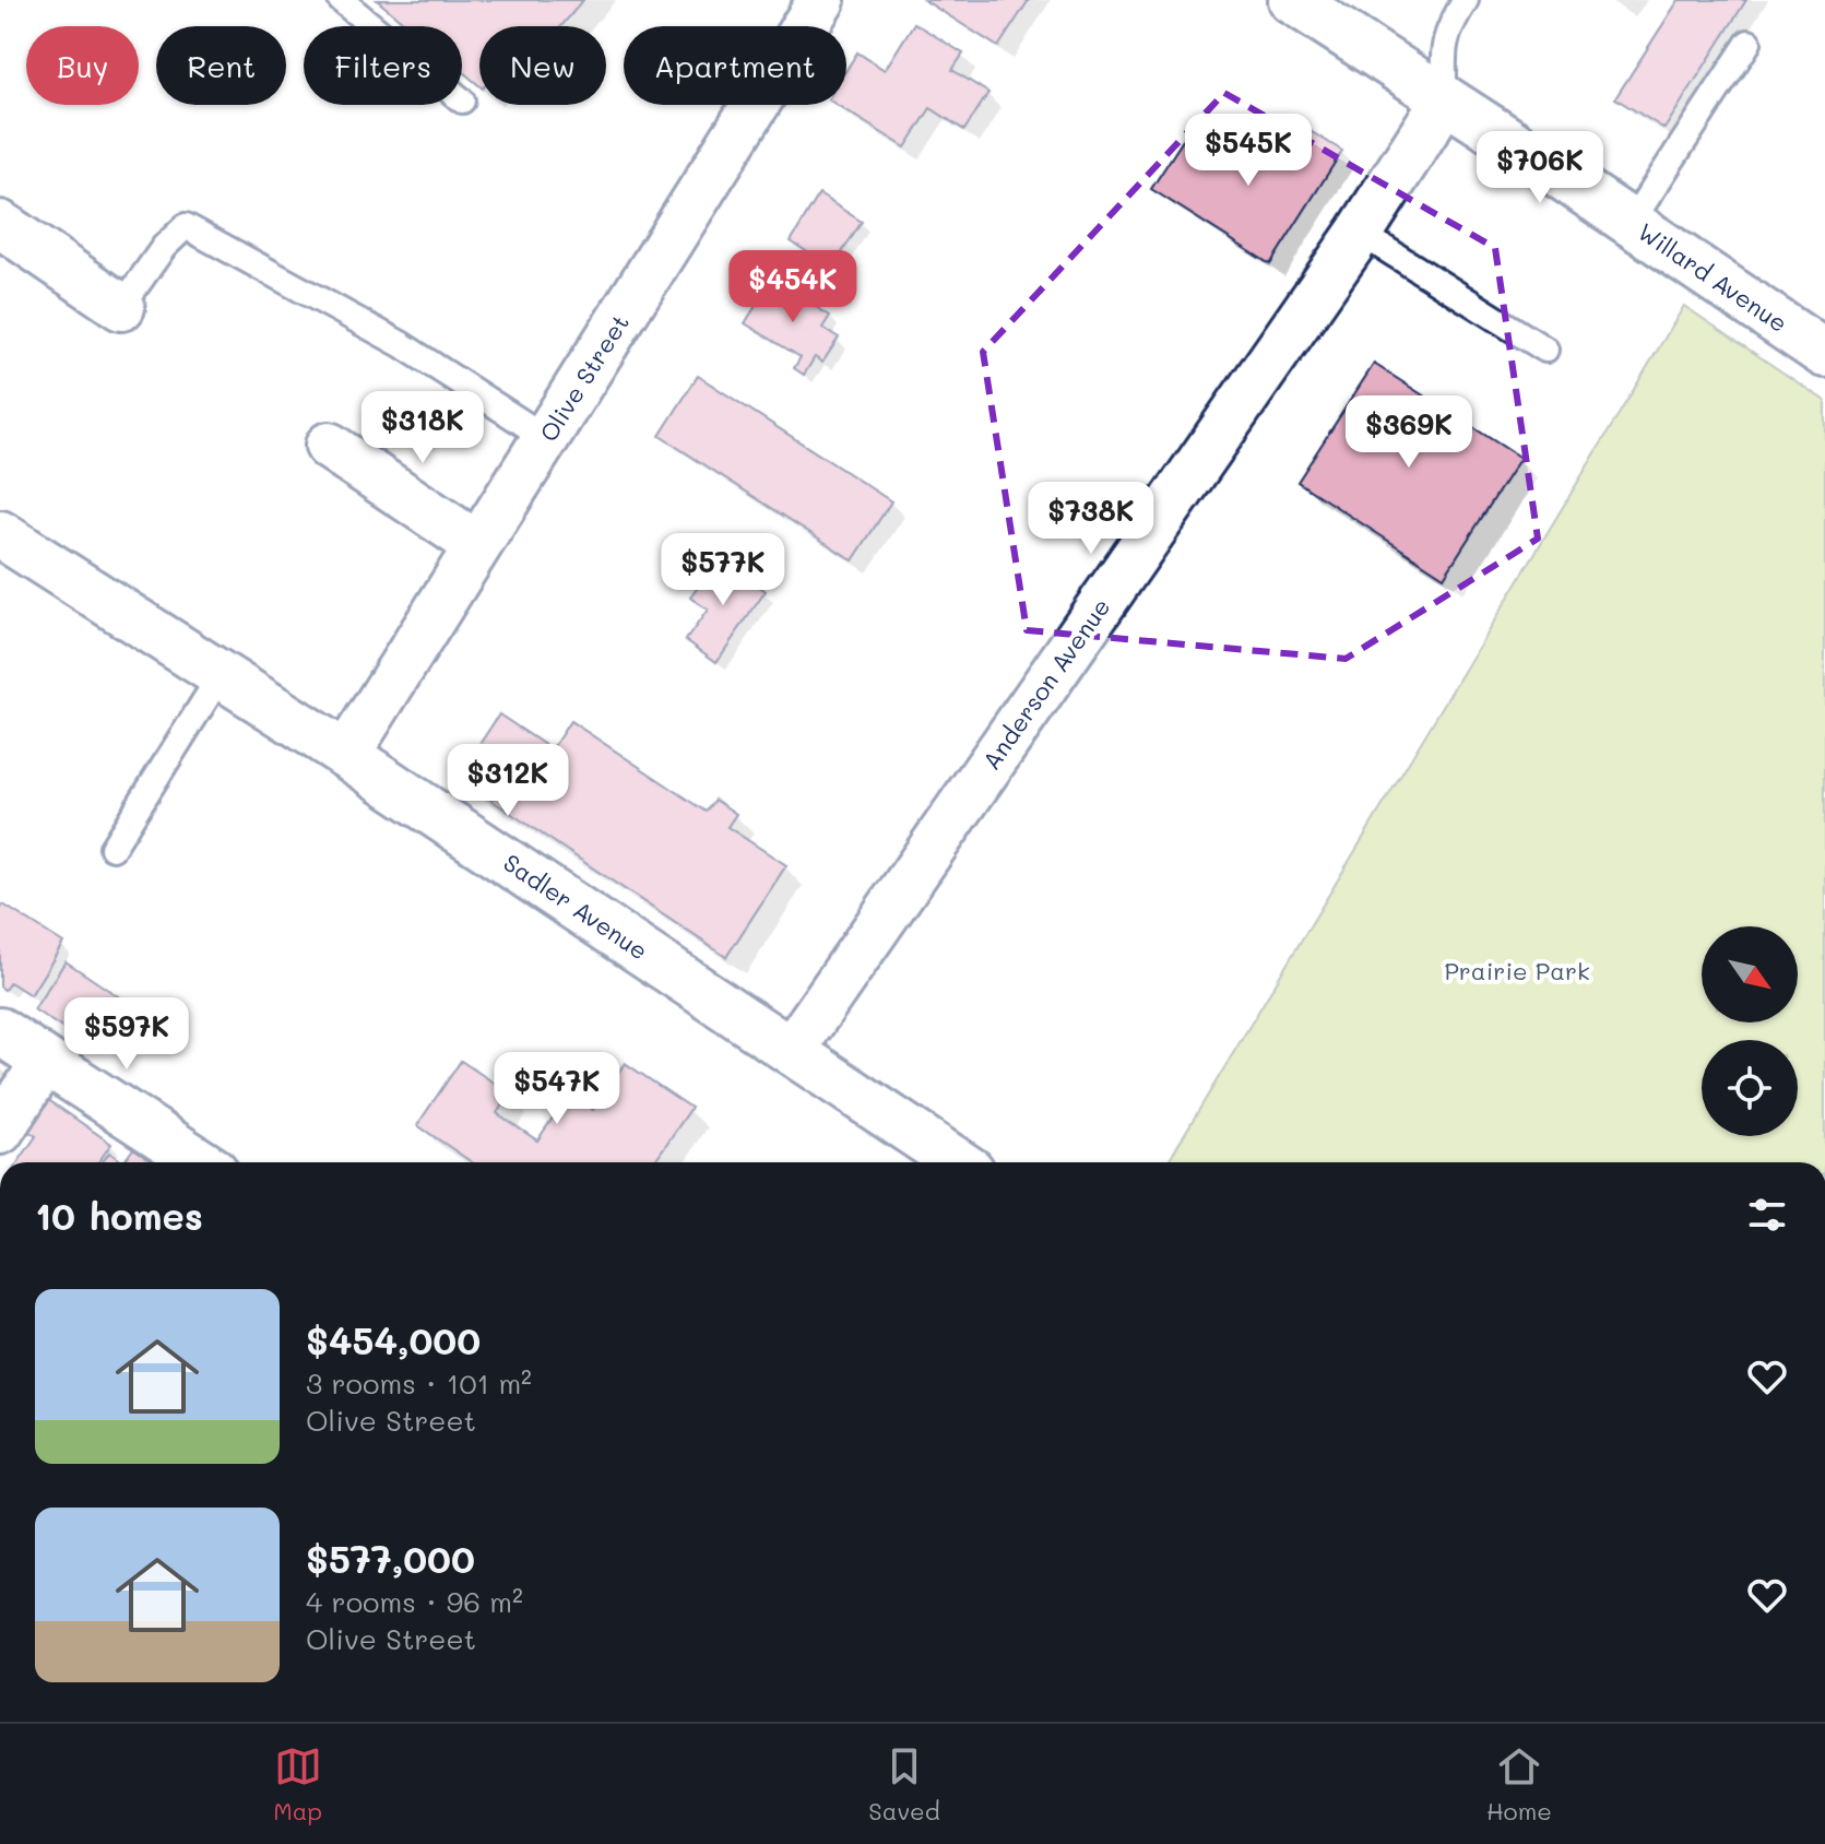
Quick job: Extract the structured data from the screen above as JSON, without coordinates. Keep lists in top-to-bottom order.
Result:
{
  "streets": {
    "street": [
      "Willard Avenue",
      "Olive Street",
      "Anderson Avenue",
      "Sadler Avenue"
    ]
  },
  "crossings": [
    ["Willard Avenue", "Anderson Avenue"],
    ["Olive Street", "Sadler Avenue"],
    ["Anderson Avenue", "Sadler Avenue"]
  ],
  "parks": ["Prairie Park"],
  "north": "bottom right",
  "page": {
    "chip": [
      "Buy",
      "Rent",
      "Filters",
      "New",
      "Apartment"
    ],
    "price": [
      "$545K",
      "$706K",
      "$454K",
      "$318K",
      "$369K",
      "$738K",
      "$577K",
      "$312K",
      "$597K",
      "$547K"
    ],
    "heading": "10 homes",
    "list": [
      {
        "name": "$454,000",
        "note": "3 rooms · 101 m² · Olive Street"
      },
      {
        "name": "$577,000",
        "note": "4 rooms · 96 m² · Olive Street"
      }
    ],
    "tabs": ["Map", "Saved", "Home"]
  }
}
